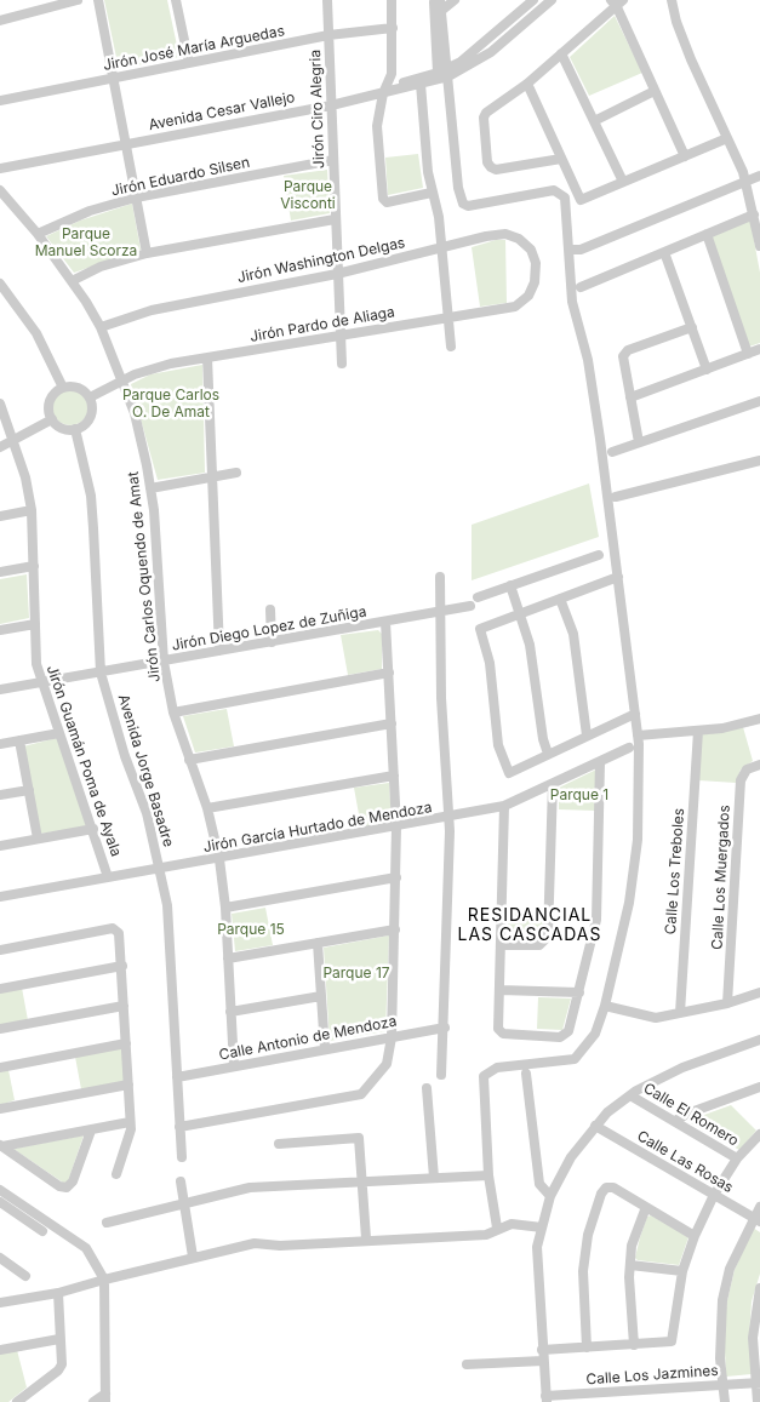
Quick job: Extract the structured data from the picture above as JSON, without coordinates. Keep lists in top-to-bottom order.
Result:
{
  "streets": {
    "street": [
      "Jirón José María Arguedas",
      "Jirón Ciro Alegria",
      "Avenida Cesar Vallejo",
      "Jirón Eduardo Silsen",
      "Jirón Washington Delgas",
      "Jirón Pardo de Aliaga",
      "Jirón Carlos Oquendo de Amat",
      "Jirón Diego Lopez de Zuñiga",
      "Jirón Guamán Poma de Ayala",
      "Avenida Jorge Basadre",
      "Jirón García Hurtado de Mendoza",
      "Calle Los Treboles",
      "Calle Los Muergados",
      "Calle Antonio de Mendoza",
      "Calle El Romero",
      "Calle Las Rosas",
      "Calle Los Jazmines"
    ]
  },
  "crossings": [
    ["Jirón José María Arguedas", "Jirón Ciro Alegria"],
    ["Jirón Ciro Alegria", "Avenida Cesar Vallejo"],
    ["Jirón Ciro Alegria", "Jirón Eduardo Silsen"],
    ["Jirón Ciro Alegria", "Jirón Washington Delgas"],
    ["Jirón Ciro Alegria", "Jirón Pardo de Aliaga"],
    ["Jirón Eduardo Silsen", "Jirón Carlos Oquendo de Amat"],
    ["Jirón Washington Delgas", "Jirón Pardo de Aliaga"],
    ["Jirón Washington Delgas", "Jirón Carlos Oquendo de Amat"],
    ["Jirón Pardo de Aliaga", "Jirón Carlos Oquendo de Amat"],
    ["Jirón Pardo de Aliaga", "Avenida Jorge Basadre"],
    ["Jirón Carlos Oquendo de Amat", "Jirón Diego Lopez de Zuñiga"],
    ["Jirón Carlos Oquendo de Amat", "Jirón García Hurtado de Mendoza"],
    ["Jirón Carlos Oquendo de Amat", "Calle Antonio de Mendoza"],
    ["Jirón Diego Lopez de Zuñiga", "Jirón Guamán Poma de Ayala"],
    ["Jirón Diego Lopez de Zuñiga", "Avenida Jorge Basadre"],
    ["Jirón Guamán Poma de Ayala", "Jirón García Hurtado de Mendoza"],
    ["Avenida Jorge Basadre", "Jirón García Hurtado de Mendoza"],
    ["Avenida Jorge Basadre", "Calle Antonio de Mendoza"]
  ],
  "districts": ["RESIDANCIAL LAS CASCADAS"],
  "parks": [
    "Parque Visconti",
    "Parque Manuel Scorza",
    "Parque Carlos O. De Amat",
    "Parque 1",
    "Parque 15",
    "Parque 17"
  ]
}
